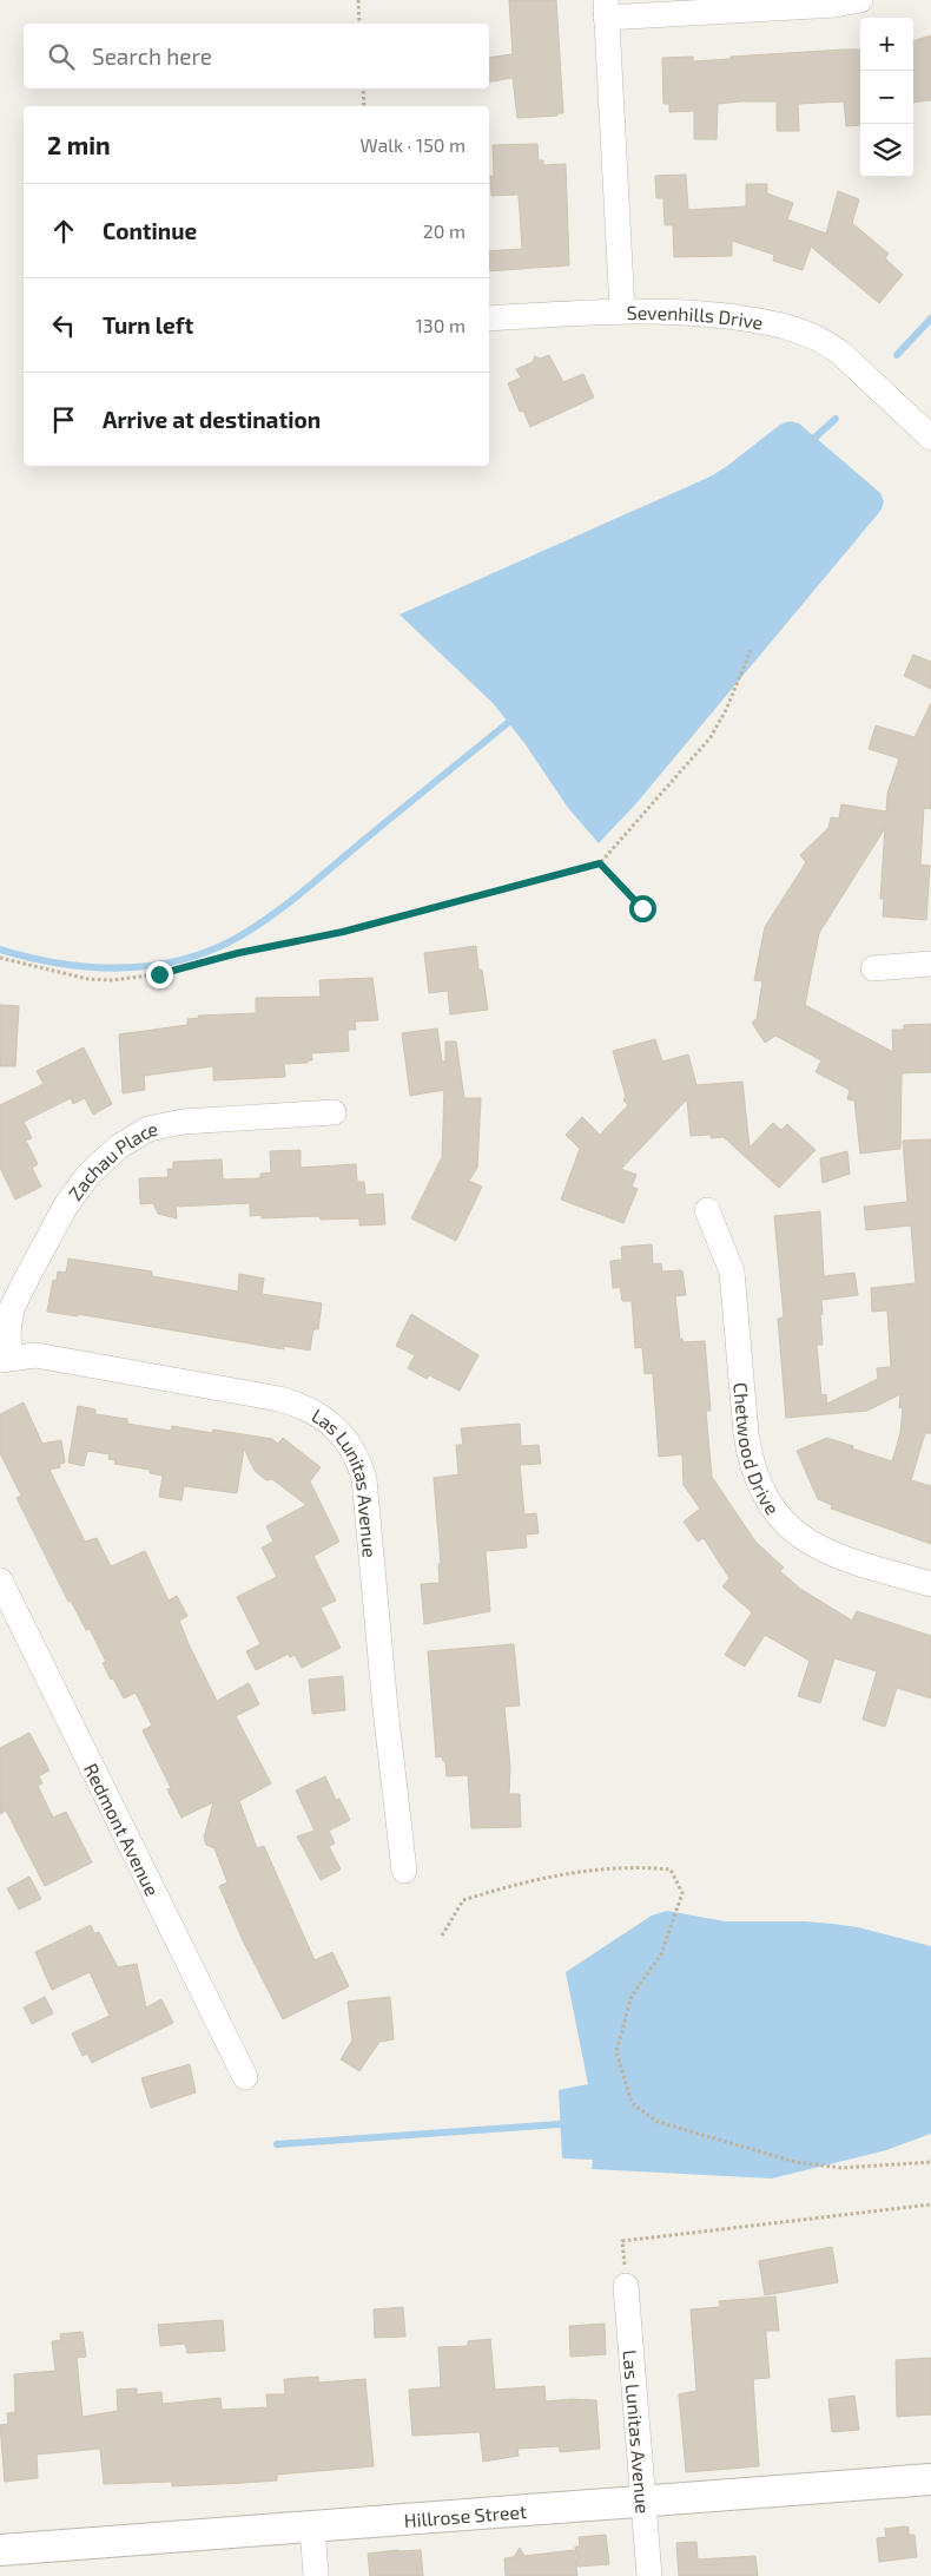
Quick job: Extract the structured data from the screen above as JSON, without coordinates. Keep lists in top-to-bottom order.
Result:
{
  "streets": {
    "street": [
      "Sevenhills Drive",
      "Zachau Place",
      "Chetwood Drive",
      "Las Lunitas Avenue",
      "Redmont Avenue",
      "Hillrose Street"
    ]
  },
  "crossings": [
    ["Zachau Place", "Las Lunitas Avenue"],
    ["Las Lunitas Avenue", "Hillrose Street"]
  ],
  "page": {
    "map_buttons": ["+", "−"],
    "search": "Search here",
    "heading": ["2 min", "Walk · 150 m"],
    "list": [
      ["Continue", "20 m"],
      ["Turn left", "130 m"],
      "Arrive at destination"
    ]
  }
}
